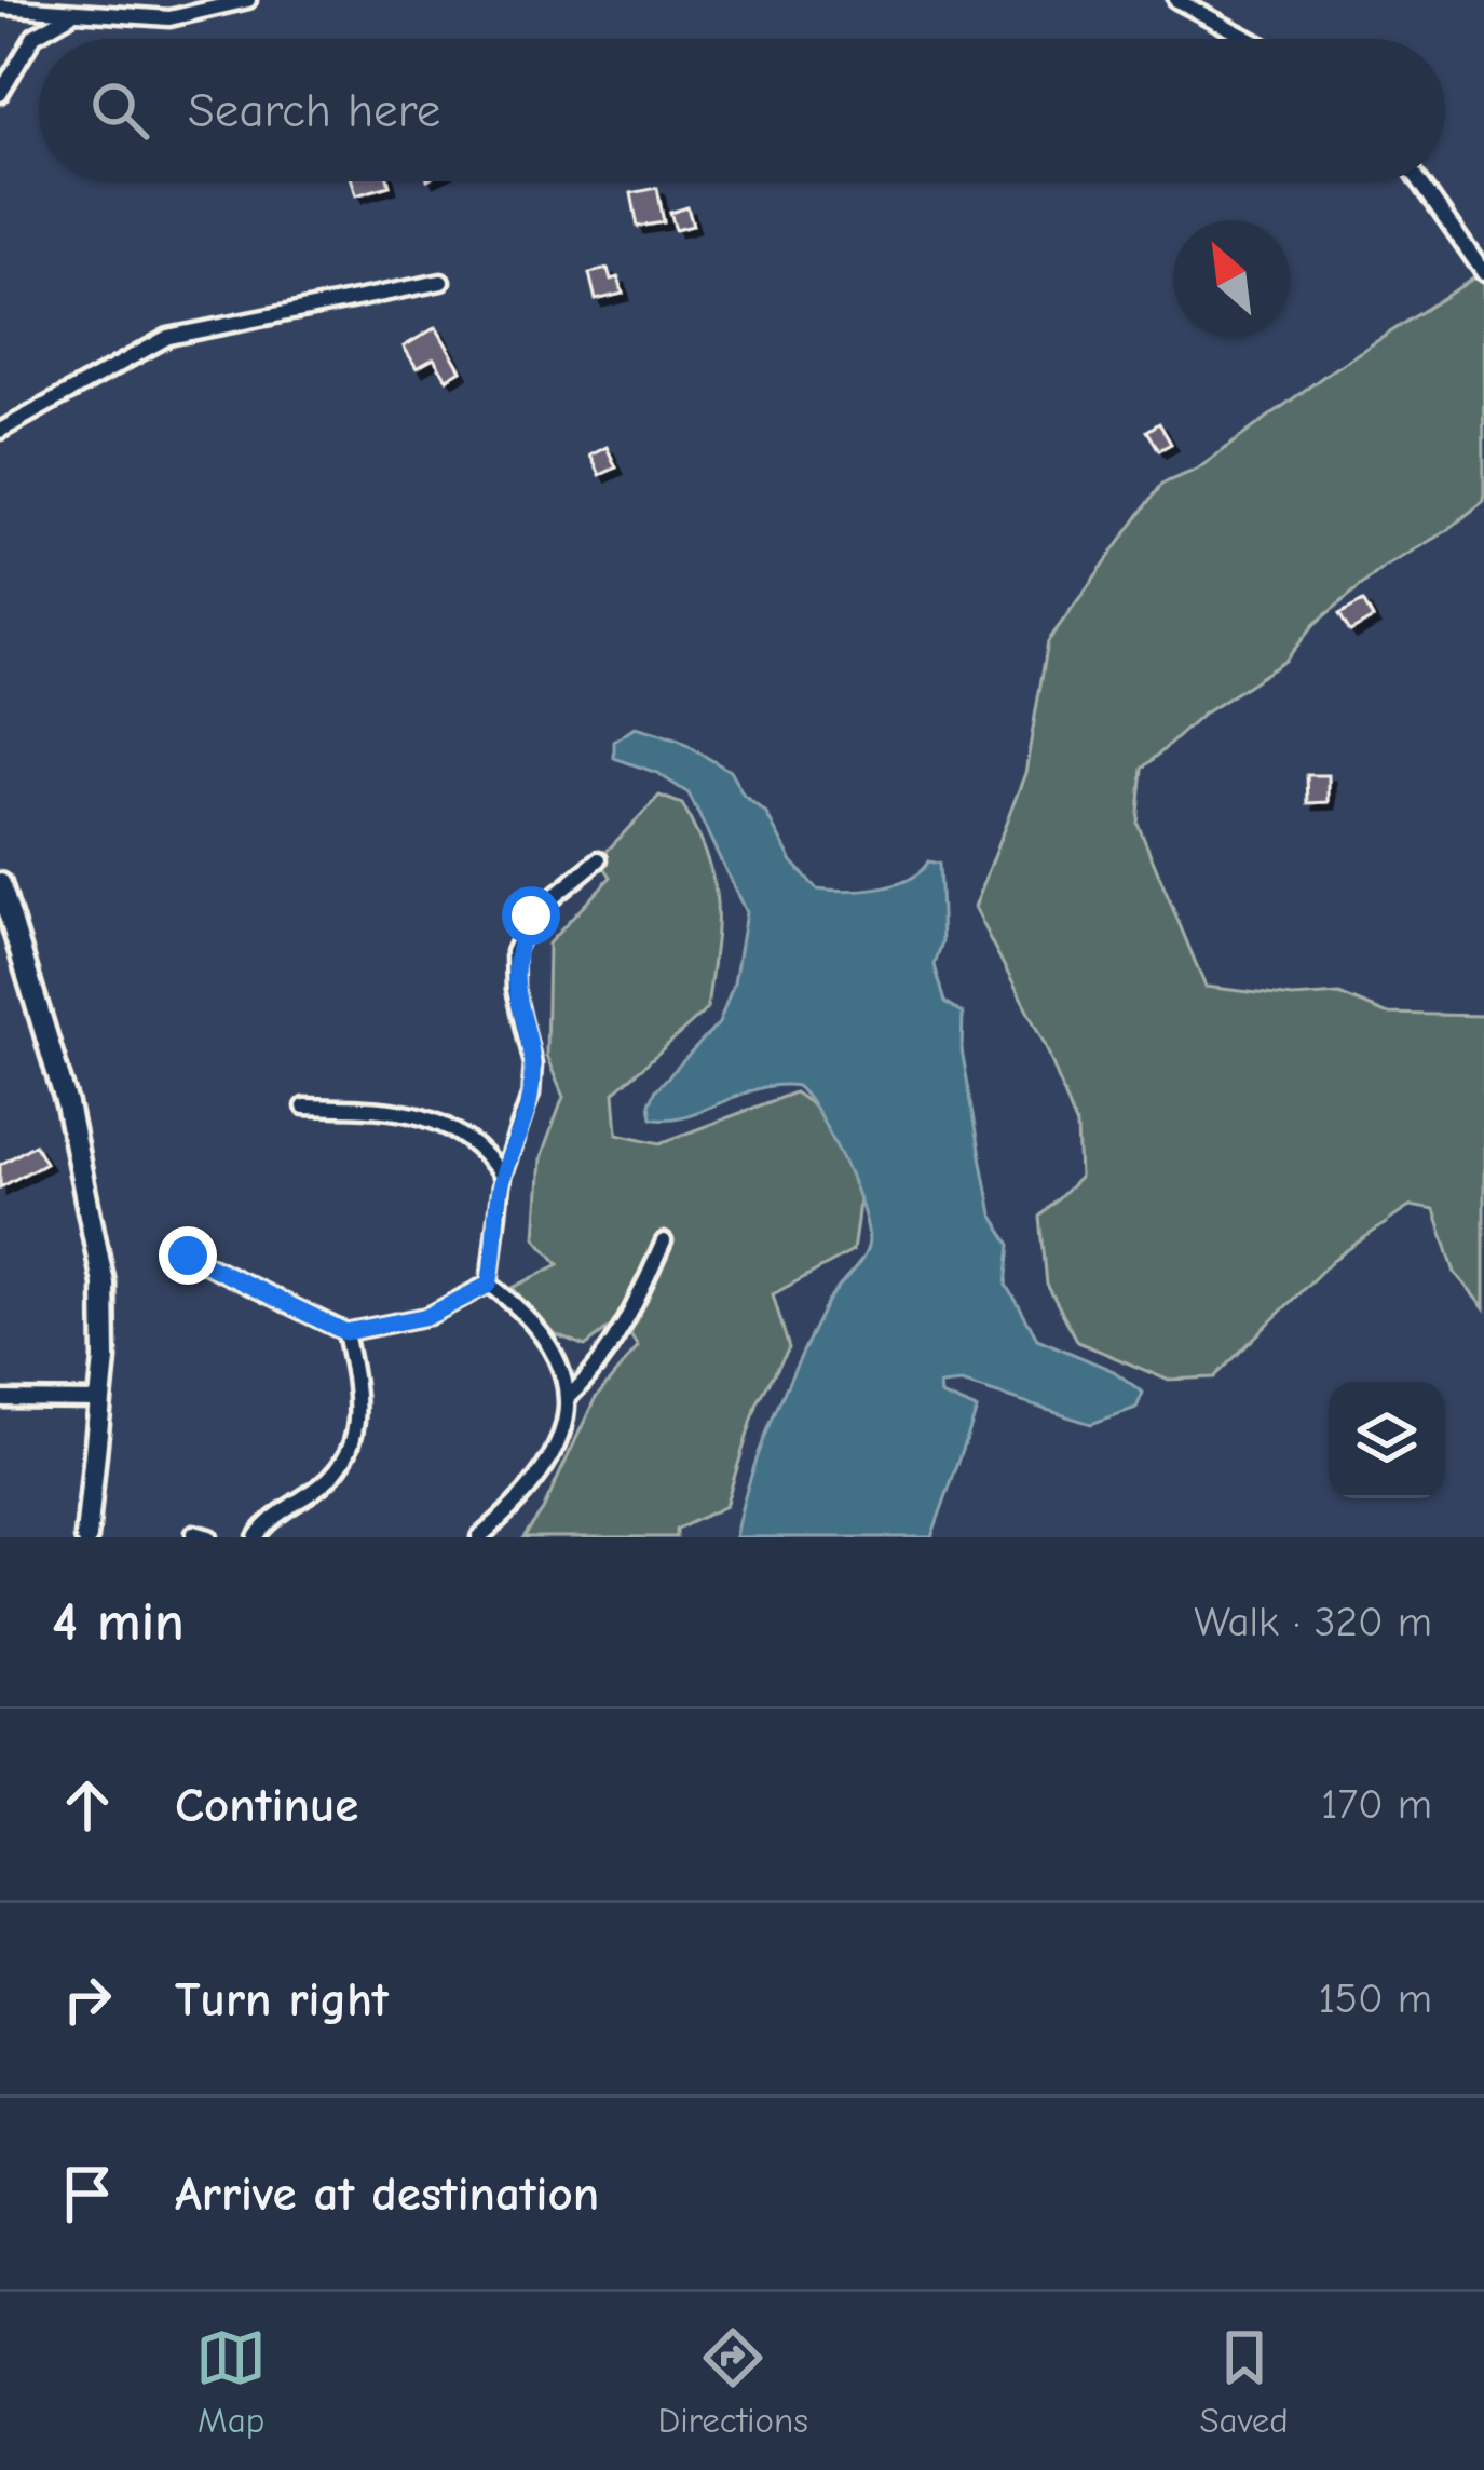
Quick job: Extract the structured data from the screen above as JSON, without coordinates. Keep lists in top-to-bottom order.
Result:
{
  "north": "top left",
  "page": {
    "search": "Search here",
    "heading": ["4 min", "Walk · 320 m"],
    "list": [
      ["Continue", "170 m"],
      ["Turn right", "150 m"],
      "Arrive at destination"
    ],
    "nav": ["Map", "Directions", "Saved"]
  }
}
